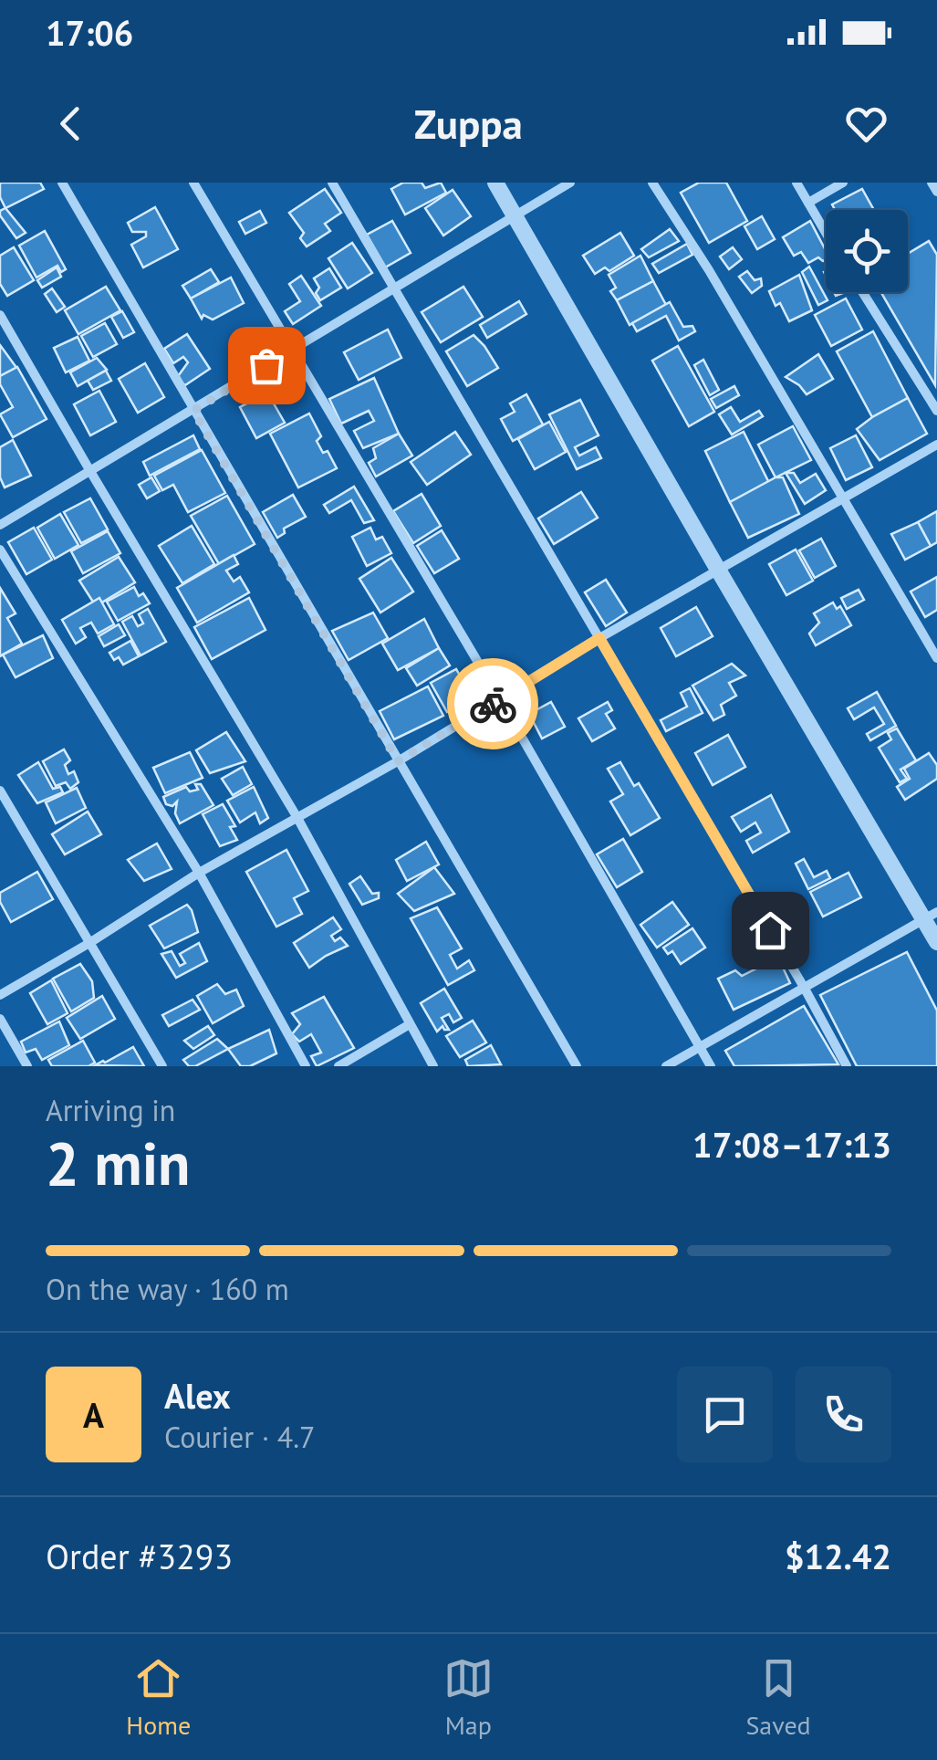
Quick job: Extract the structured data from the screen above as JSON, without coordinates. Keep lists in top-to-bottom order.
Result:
{
  "page": {
    "status": "17:06",
    "header": "Zuppa",
    "heading": ["2 min", "Arriving in", "17:08–17:13"],
    "panel": [
      "Alex",
      "Courier · 4.7",
      "Order #3293",
      "$12.42"
    ],
    "bar": "On the way · 160 m",
    "round": "A",
    "tabs": ["Home", "Map", "Saved"]
  }
}
